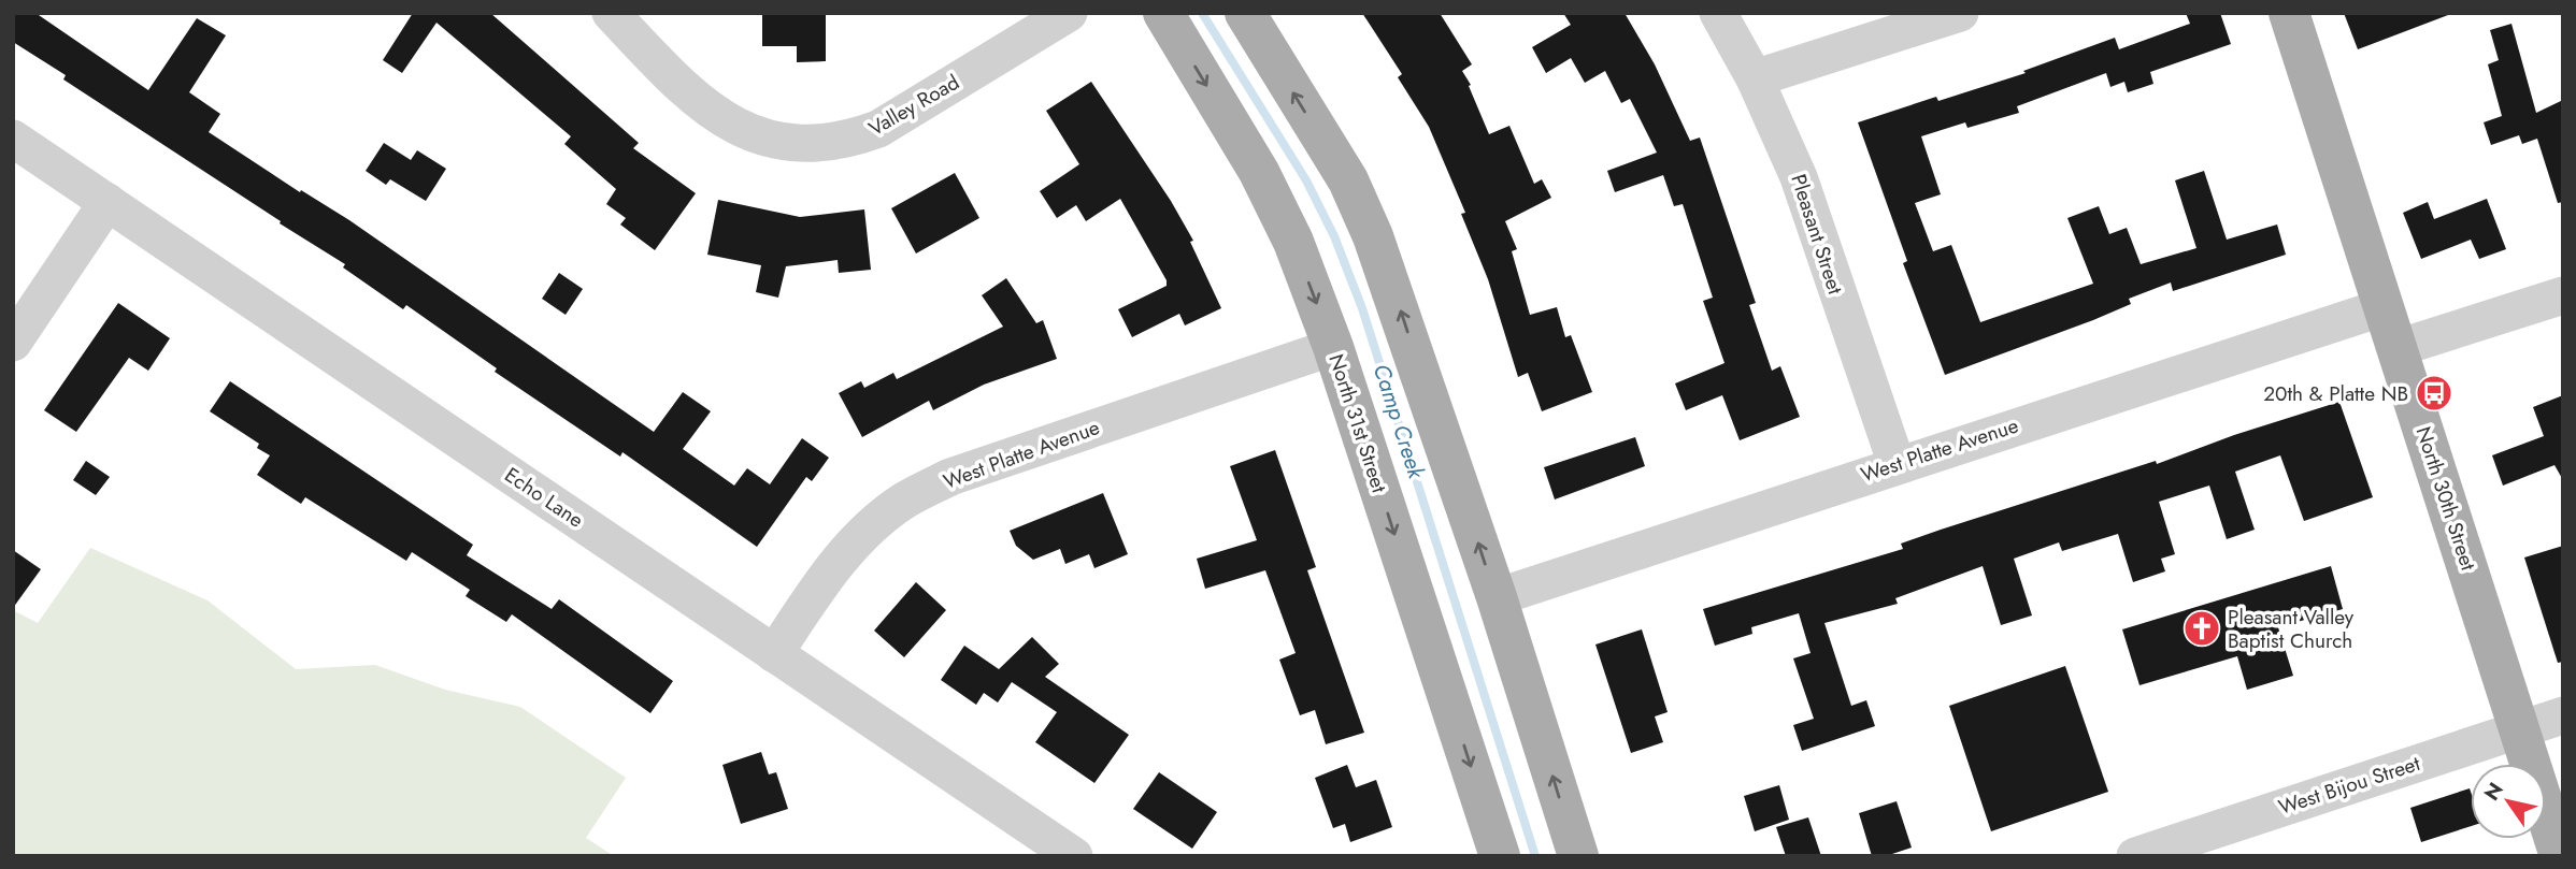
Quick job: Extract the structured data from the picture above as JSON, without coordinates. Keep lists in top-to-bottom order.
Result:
{
  "streets": {
    "main road": ["North 31st Street", "North 30th Street"],
    "street": [
      "Valley Road",
      "Pleasant Street",
      "West Platte Avenue",
      "Echo Lane",
      "West Bijou Street"
    ]
  },
  "crossings": [
    ["Pleasant Street", "West Platte Avenue"],
    ["North 31st Street", "West Platte Avenue"],
    ["West Platte Avenue", "Echo Lane"],
    ["West Platte Avenue", "North 30th Street"],
    ["North 30th Street", "West Bijou Street"]
  ],
  "water": ["Camp Creek"],
  "places": {
    "bus stop": ["20th & Platte NB"],
    "church": ["Pleasant Valley Baptist Church"]
  },
  "north": "top left"
}
